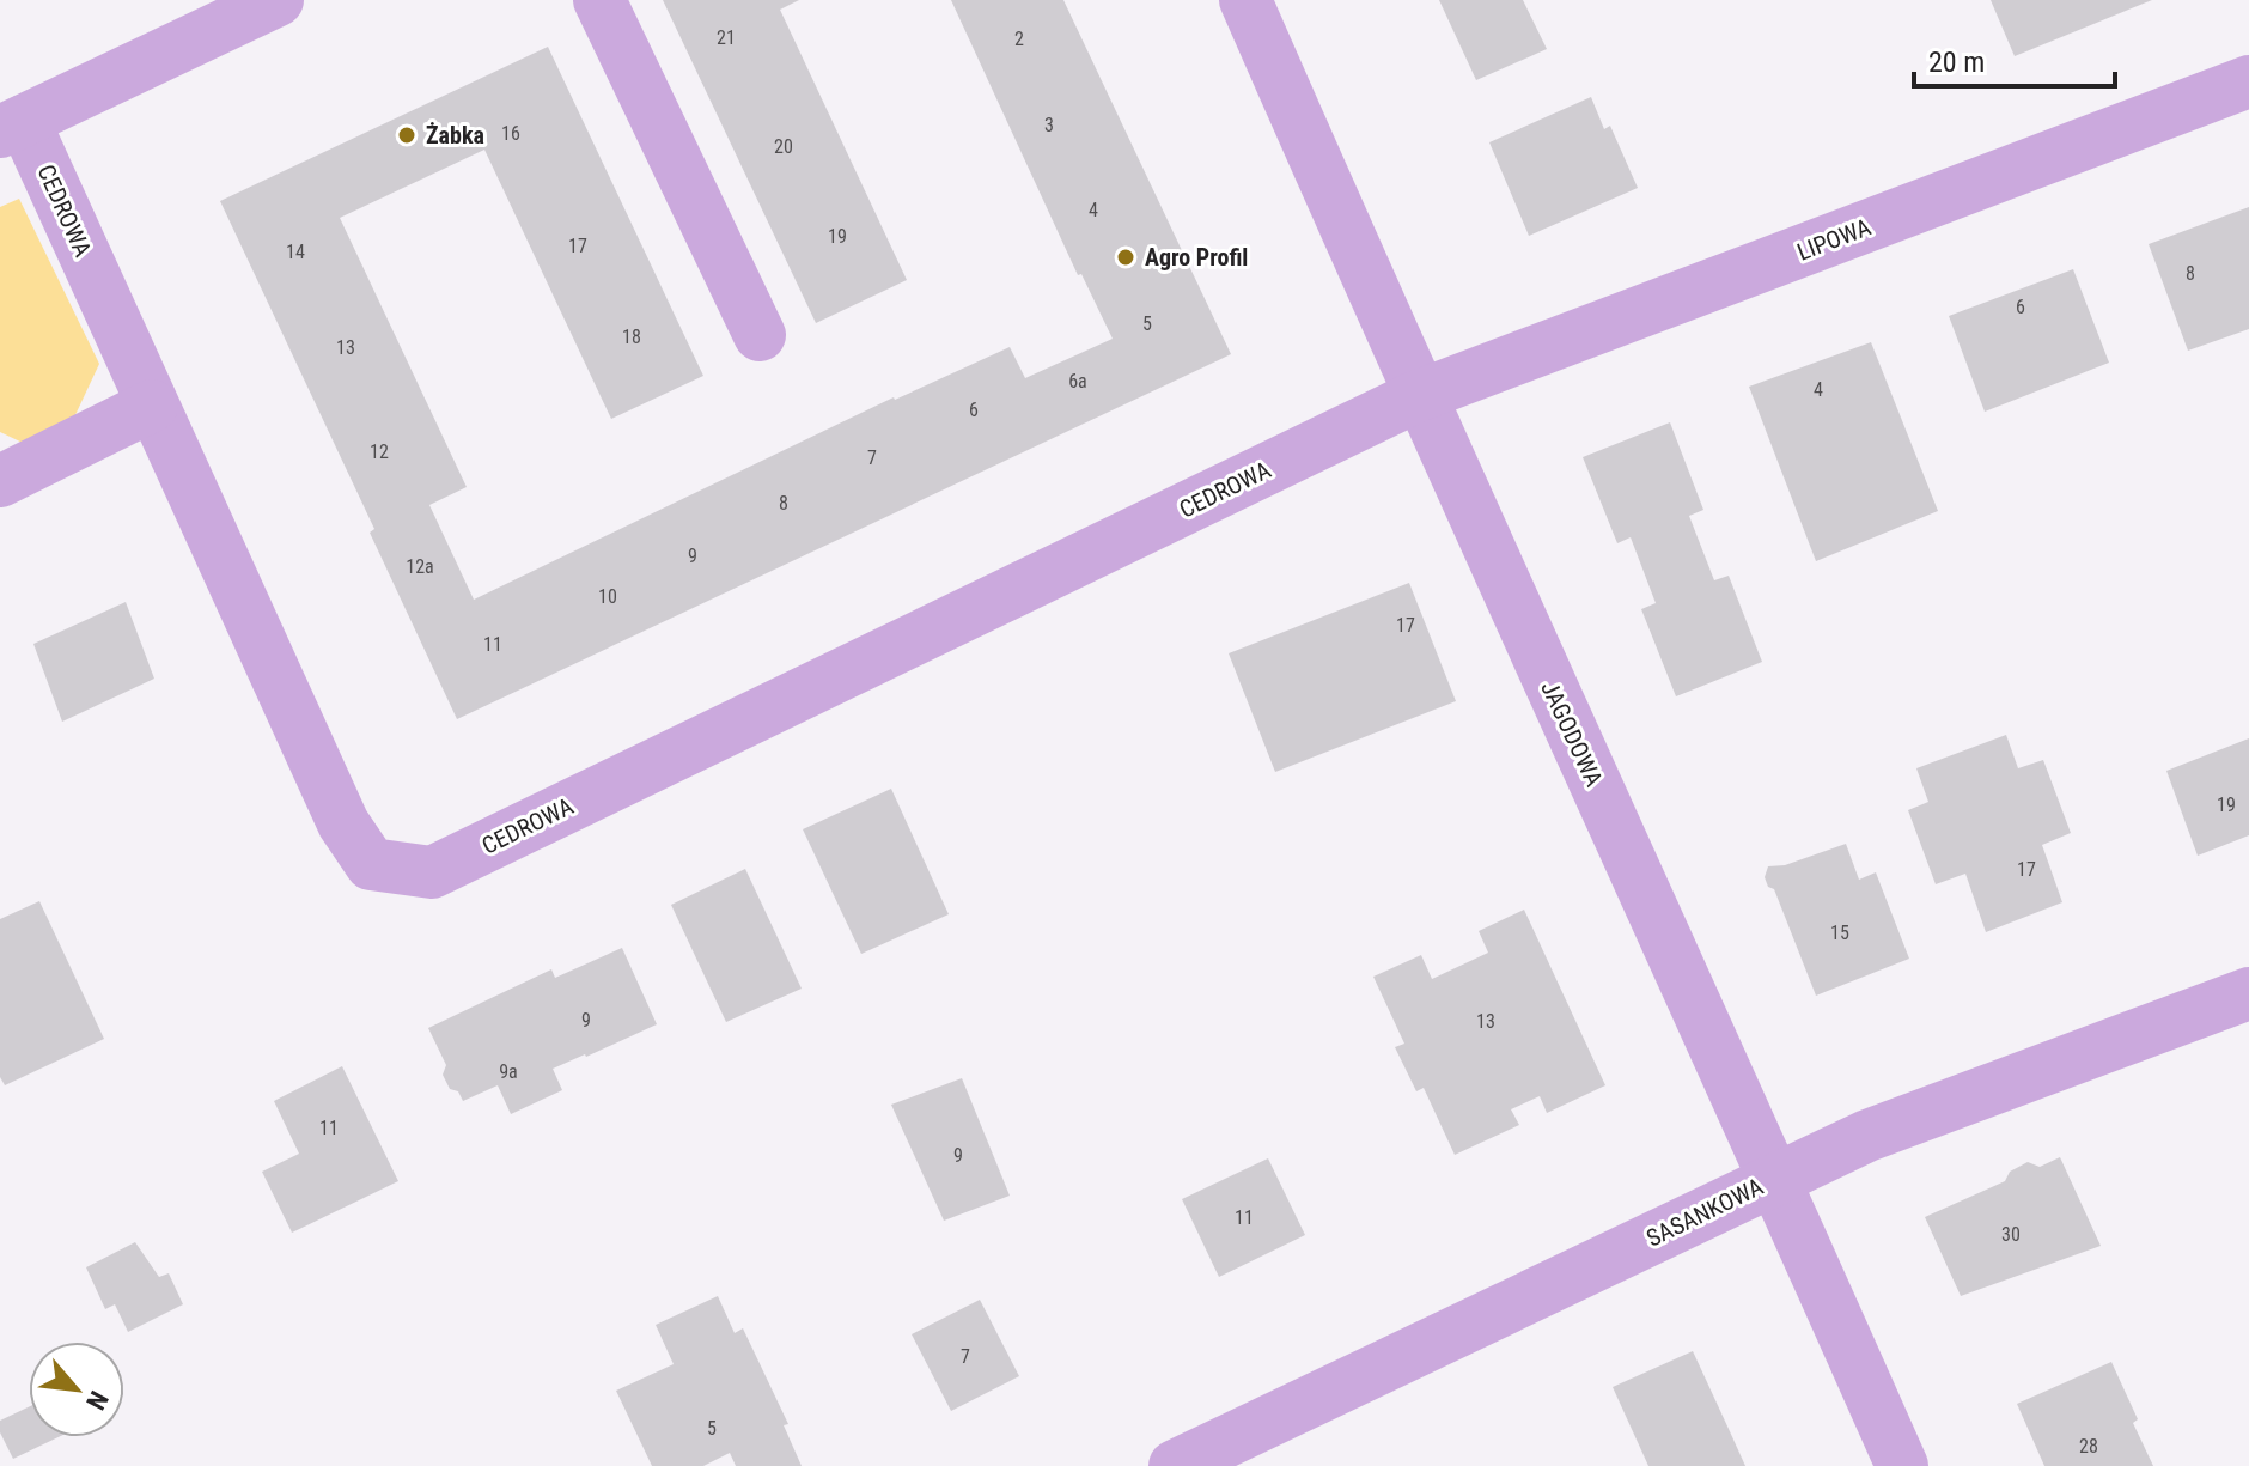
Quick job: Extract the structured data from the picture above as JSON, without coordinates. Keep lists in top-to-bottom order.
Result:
{
  "streets": {
    "street": [
      "CEDROWA",
      "LIPOWA",
      "JAGODOWA",
      "SASANKOWA"
    ]
  },
  "crossings": [
    ["CEDROWA", "LIPOWA"],
    ["CEDROWA", "JAGODOWA"],
    ["LIPOWA", "JAGODOWA"],
    ["JAGODOWA", "SASANKOWA"]
  ],
  "places": ["Żabka", "Agro Profil"],
  "house_numbers": [
    "21",
    "2",
    "3",
    "16",
    "20",
    "4",
    "19",
    "17",
    "14",
    "8",
    "6",
    "5",
    "18",
    "13",
    "6a",
    "4",
    "6",
    "12",
    "7",
    "8",
    "9",
    "12a",
    "10",
    "17",
    "11",
    "19",
    "17",
    "15",
    "9",
    "13",
    "9a",
    "11",
    "9",
    "11",
    "30",
    "7",
    "5",
    "28"
  ],
  "scale_bar": "20 m",
  "north": "bottom right"
}
